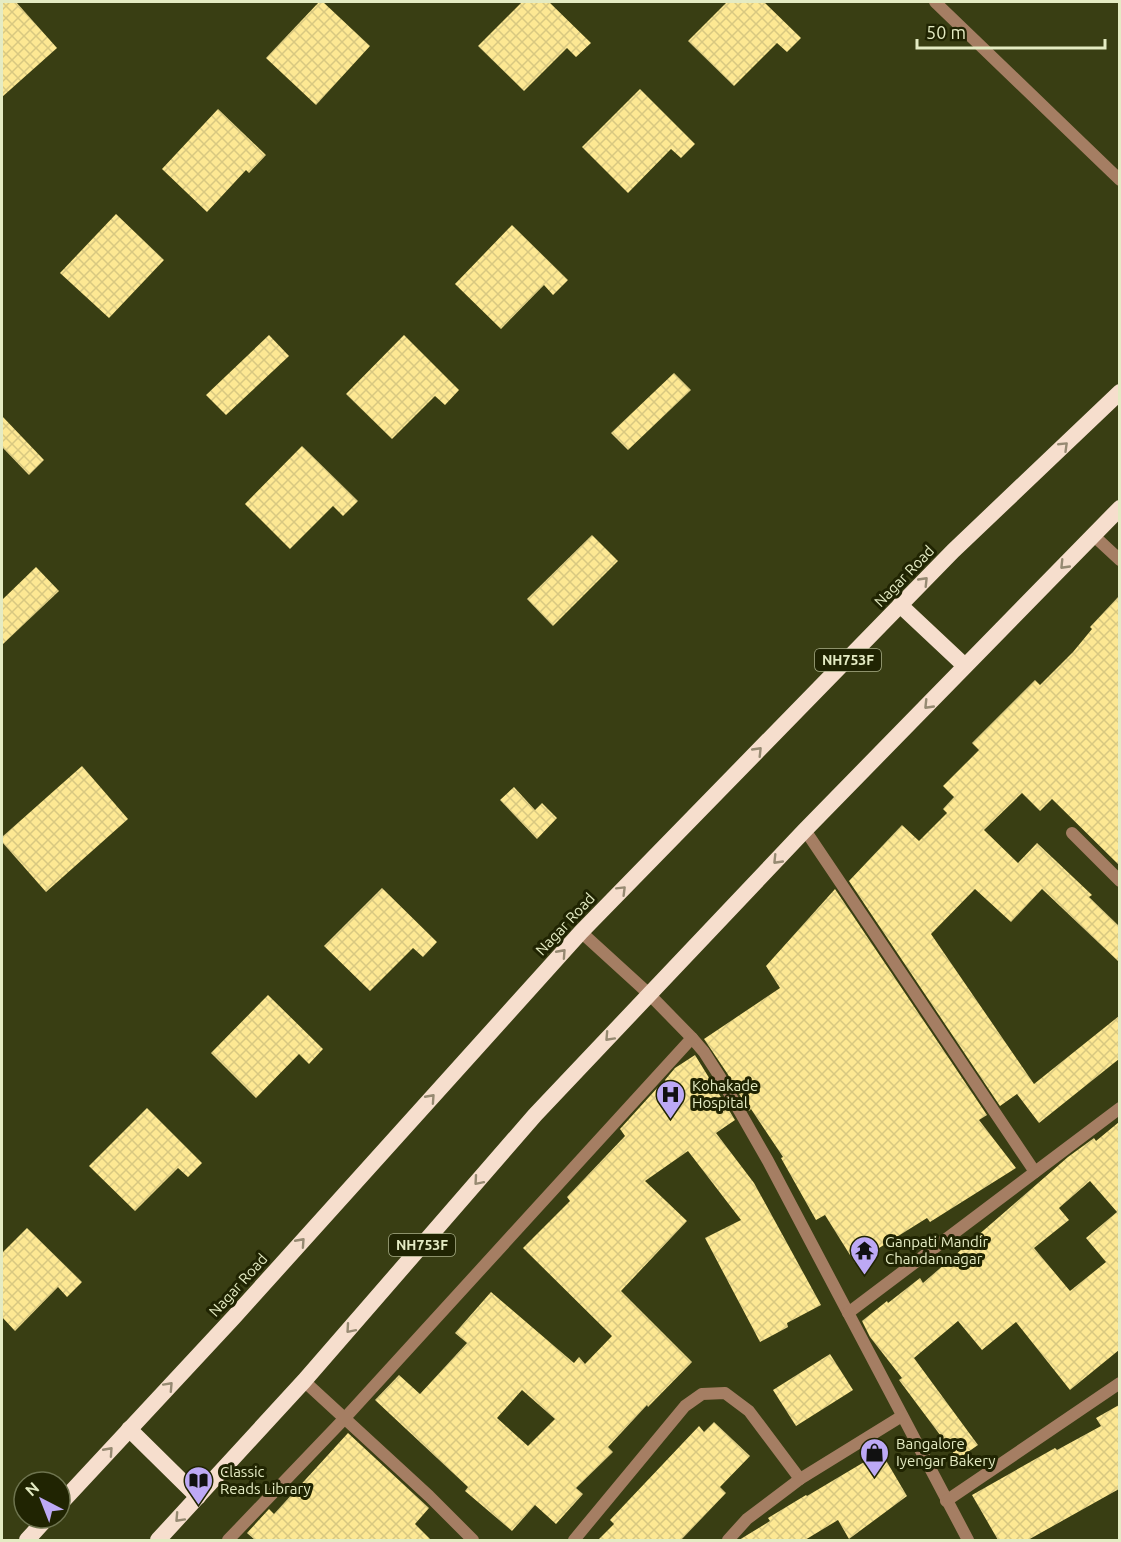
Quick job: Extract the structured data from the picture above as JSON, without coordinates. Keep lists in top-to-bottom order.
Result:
{
  "streets": {
    "highway": ["Nagar Road", "NH753F"]
  },
  "places": {
    "hospital": ["Kohakade Hospital"],
    "temple": ["Ganpati Mandir Chandannagar"],
    "shop": ["Bangalore Iyengar Bakery"],
    "library": ["Classic Reads Library"]
  },
  "scale_bar": "50 m",
  "north": "top left"
}
